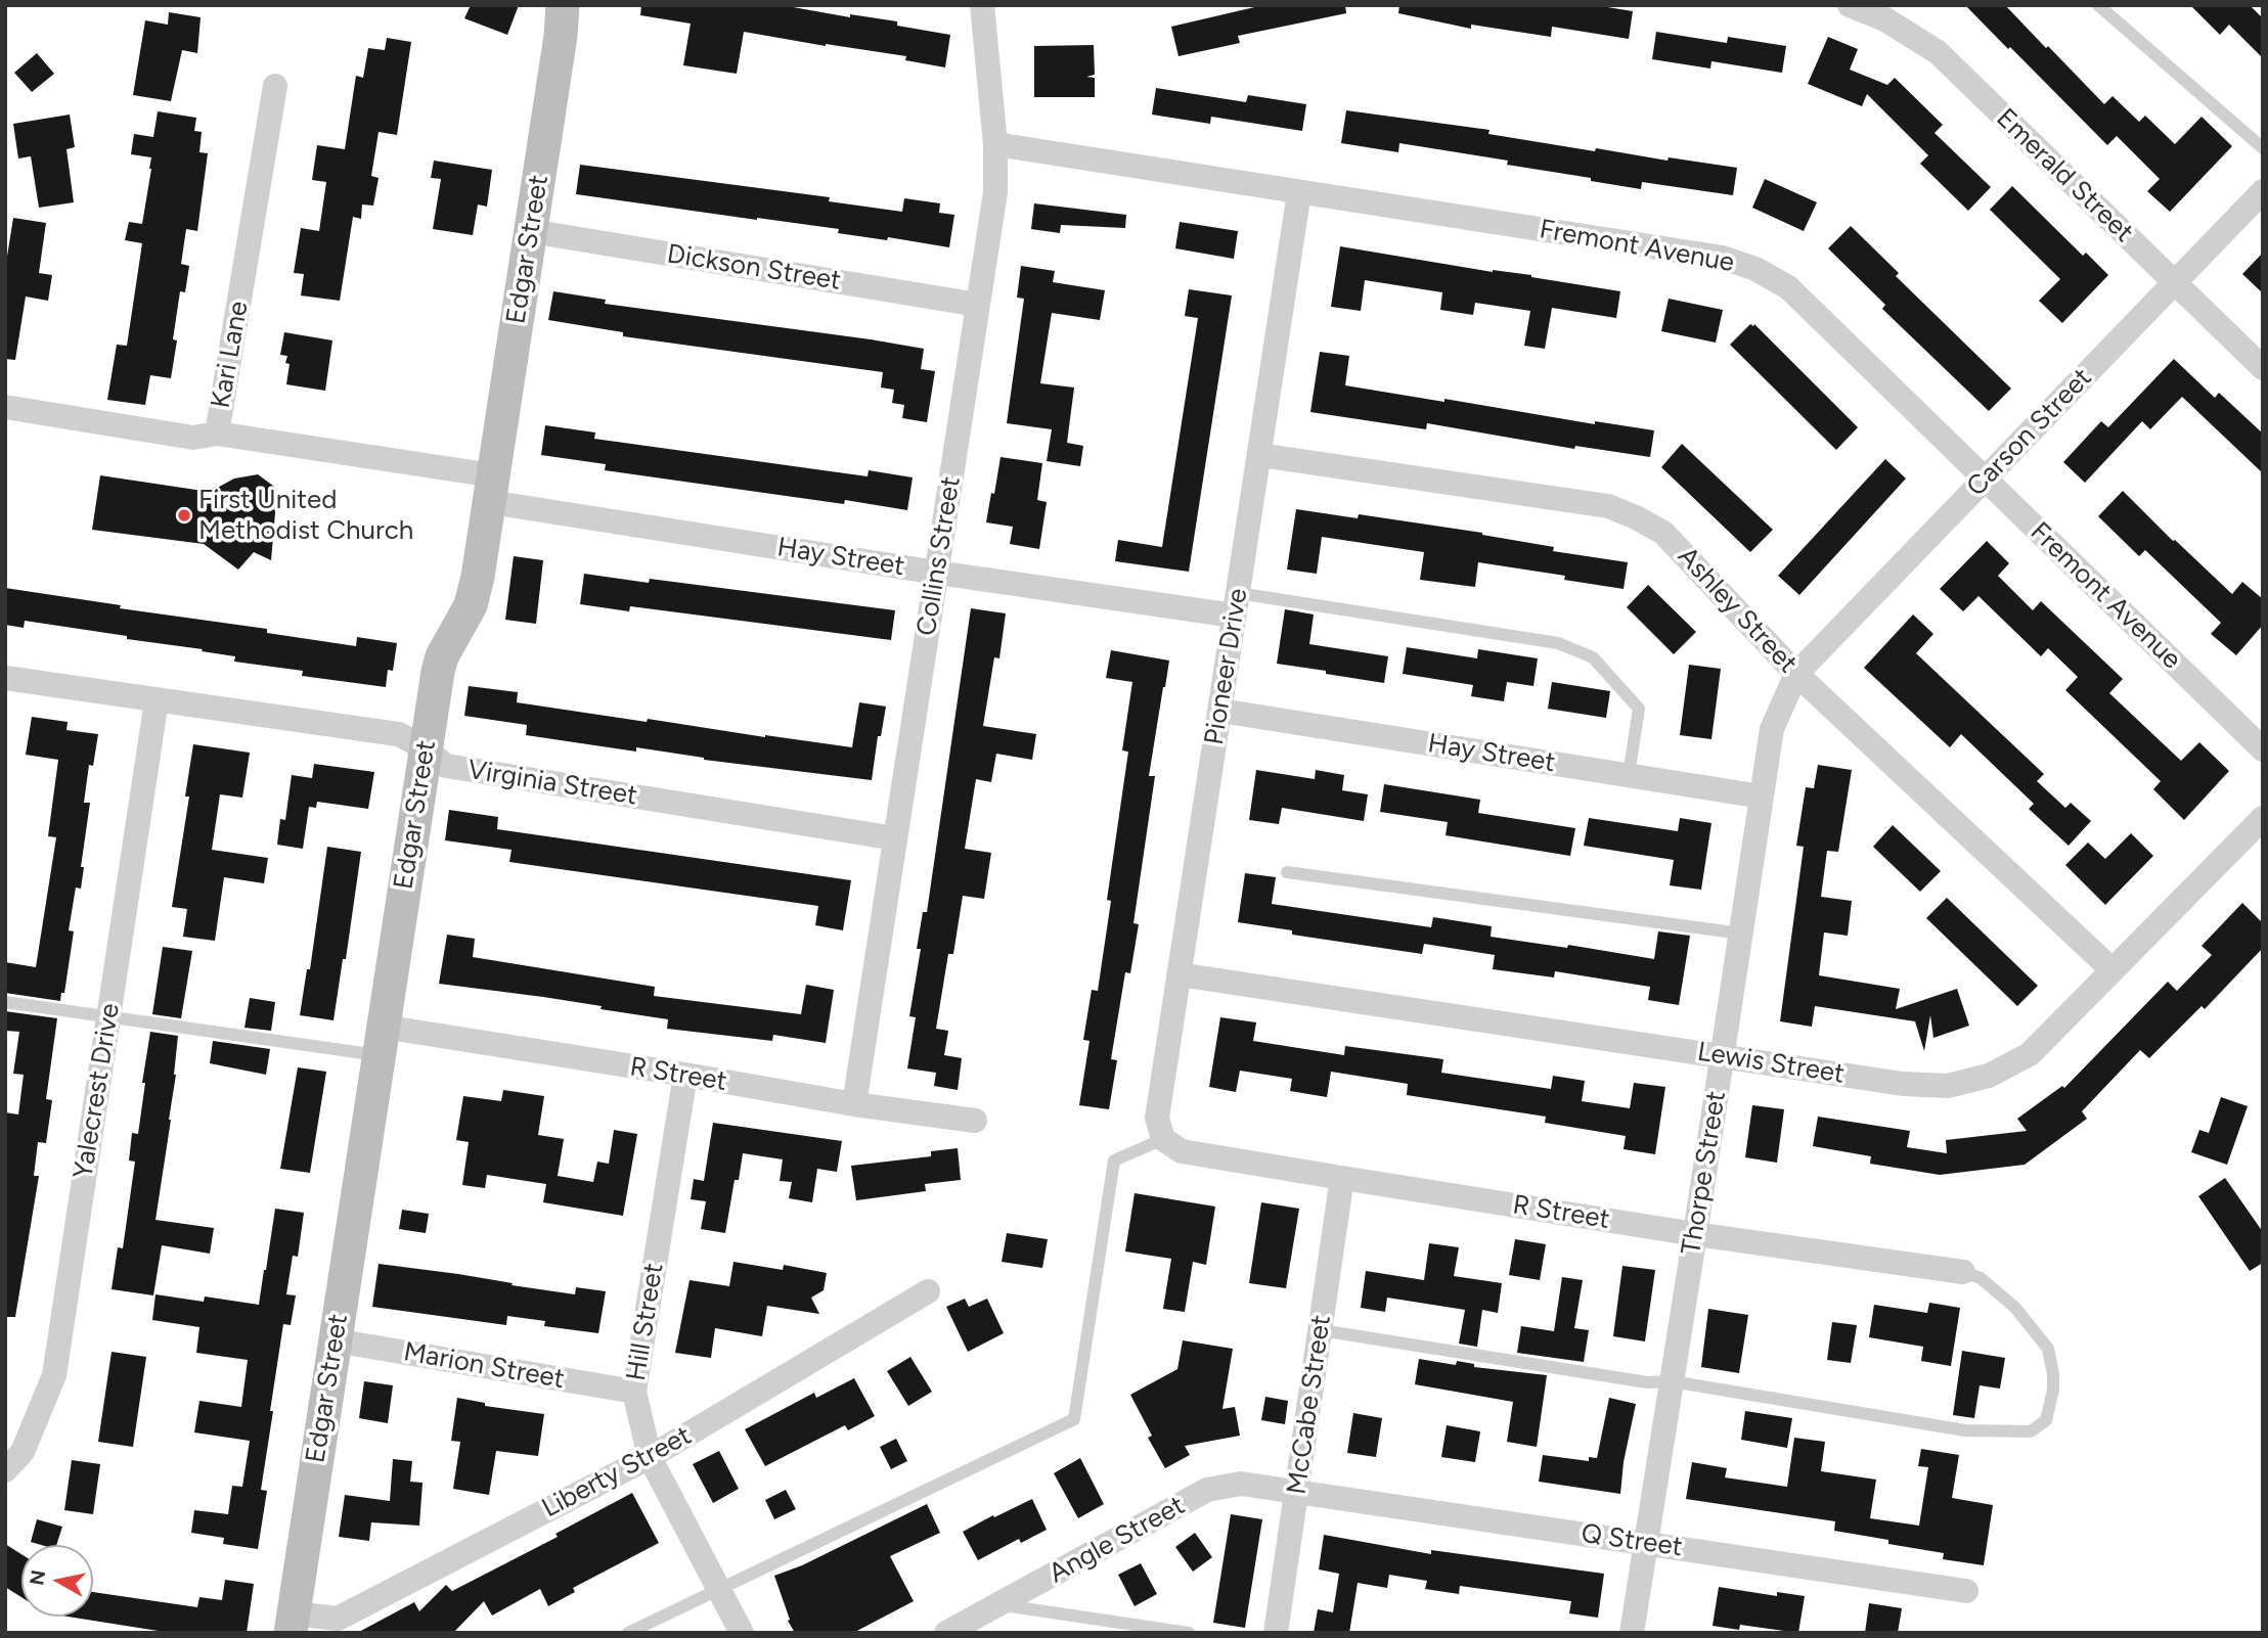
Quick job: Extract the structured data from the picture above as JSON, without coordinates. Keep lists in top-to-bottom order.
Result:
{
  "streets": {
    "street": [
      "Emerald Street",
      "Fremont Avenue",
      "Edgar Street",
      "Dickson Street",
      "Kari Lane",
      "Carson Street",
      "Collins Street",
      "Hay Street",
      "Ashley Street",
      "Pioneer Drive",
      "Virginia Street",
      "Lewis Street",
      "R Street",
      "Yalecrest Drive",
      "Thorpe Street",
      "Hill Street",
      "Marion Street",
      "McCabe Street",
      "Liberty Street",
      "Angle Street",
      "Q Street"
    ]
  },
  "crossings": [
    ["Emerald Street", "Carson Street"],
    ["Fremont Avenue", "Carson Street"],
    ["Fremont Avenue", "Collins Street"],
    ["Fremont Avenue", "Pioneer Drive"],
    ["Edgar Street", "Dickson Street"],
    ["Edgar Street", "Kari Lane"],
    ["Edgar Street", "Hay Street"],
    ["Edgar Street", "Virginia Street"],
    ["Edgar Street", "R Street"],
    ["Edgar Street", "Marion Street"],
    ["Edgar Street", "Liberty Street"],
    ["Dickson Street", "Collins Street"],
    ["Kari Lane", "Hay Street"],
    ["Carson Street", "Ashley Street"],
    ["Carson Street", "Thorpe Street"],
    ["Collins Street", "Hay Street"],
    ["Collins Street", "Virginia Street"],
    ["Collins Street", "R Street"],
    ["Hay Street", "Pioneer Drive"],
    ["Hay Street", "Thorpe Street"],
    ["Ashley Street", "Pioneer Drive"],
    ["Ashley Street", "Lewis Street"],
    ["Ashley Street", "Thorpe Street"],
    ["Pioneer Drive", "Lewis Street"],
    ["Pioneer Drive", "R Street"],
    ["Virginia Street", "Yalecrest Drive"],
    ["Lewis Street", "Thorpe Street"],
    ["R Street", "Thorpe Street"],
    ["R Street", "Hill Street"],
    ["R Street", "McCabe Street"],
    ["Thorpe Street", "Q Street"],
    ["Hill Street", "Marion Street"],
    ["Hill Street", "Liberty Street"],
    ["McCabe Street", "Angle Street"],
    ["McCabe Street", "Q Street"],
    ["Angle Street", "Q Street"]
  ],
  "places": ["First United Methodist Church"],
  "north": "left"
}
